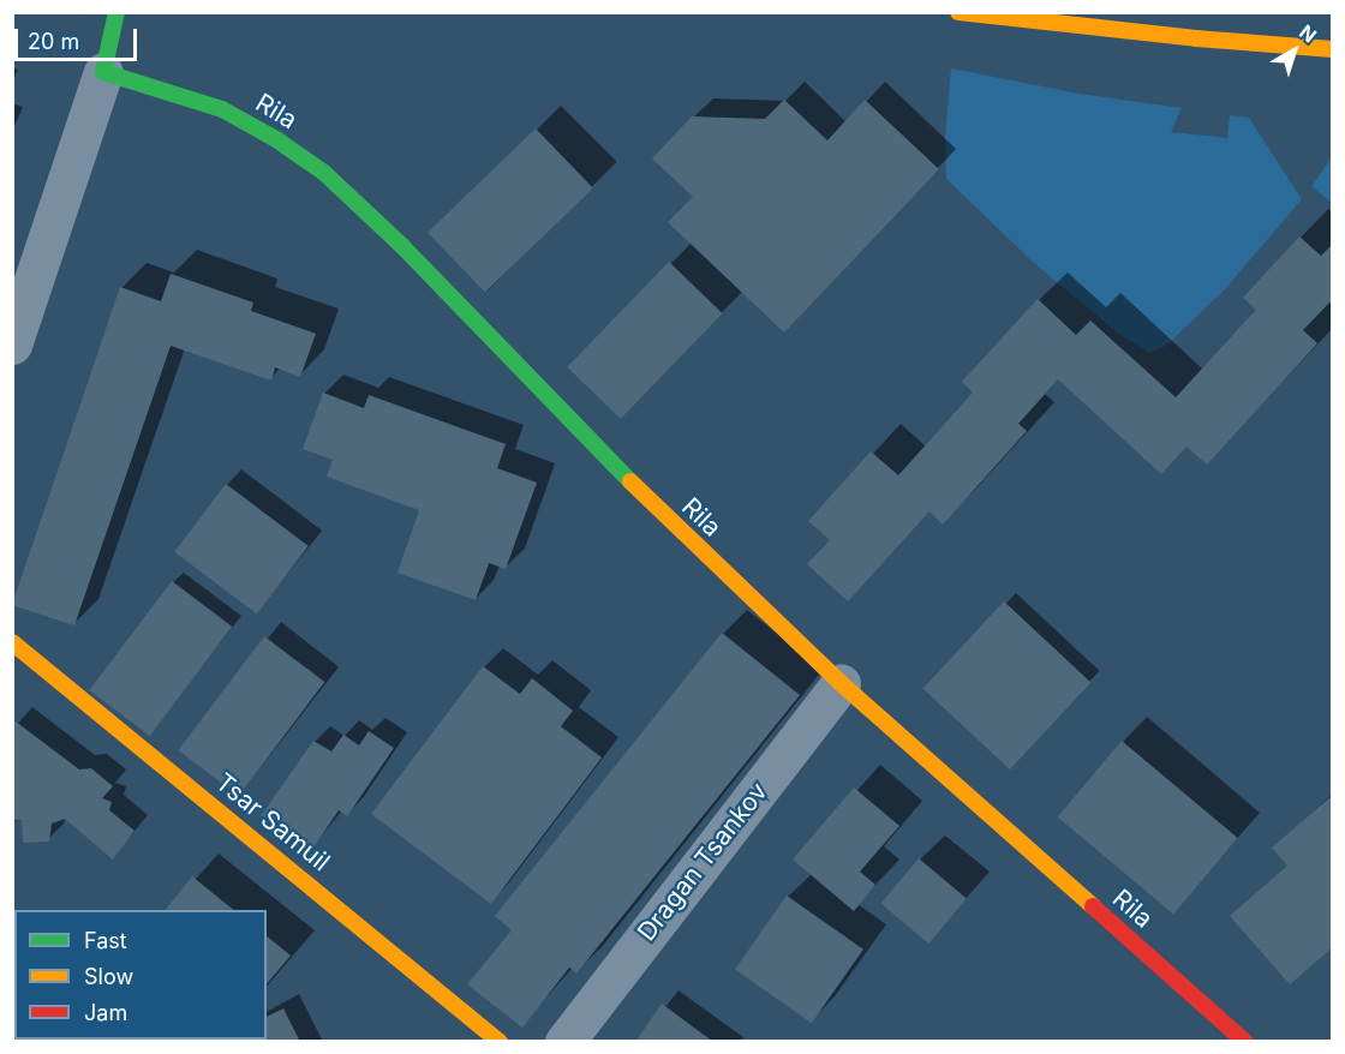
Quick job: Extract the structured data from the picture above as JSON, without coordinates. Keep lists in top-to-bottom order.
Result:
{
  "streets": {
    "street": ["Rila", "Tsar Samuil", "Dragan Tsankov"]
  },
  "crossings": [
    ["Rila", "Dragan Tsankov"]
  ],
  "legend": ["Fast", "Slow", "Jam"],
  "scale_bar": "20 m",
  "north": "top right"
}
